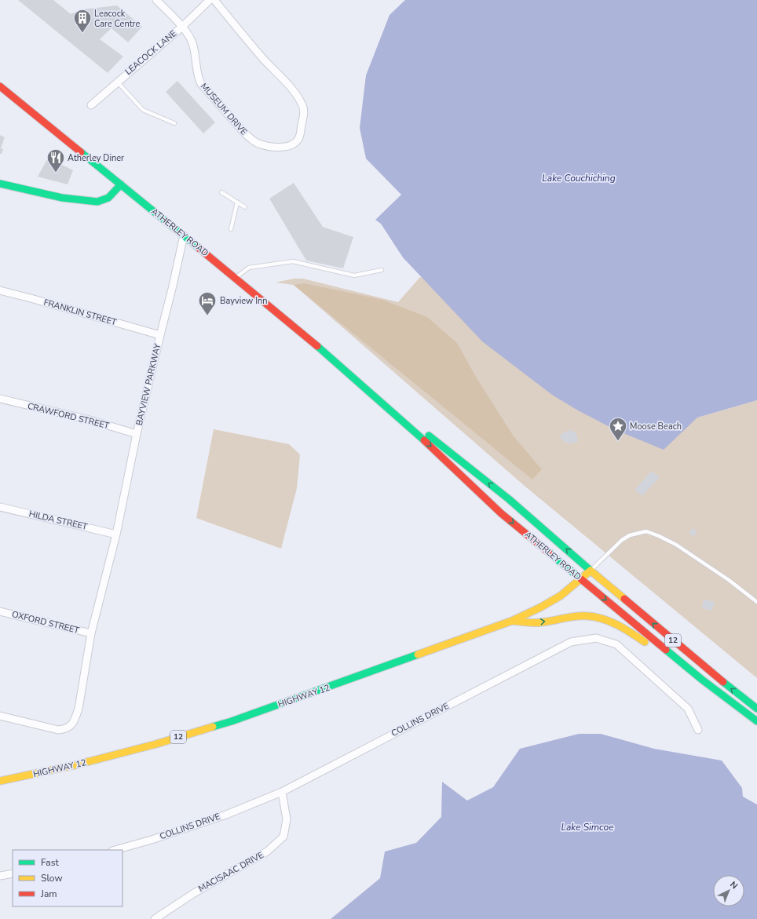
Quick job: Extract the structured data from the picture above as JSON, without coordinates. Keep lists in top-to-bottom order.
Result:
{
  "streets": {
    "main road": ["ATHERLEY ROAD", "12", "HIGHWAY 12"],
    "street": [
      "LEACOCK LANE",
      "MUSEUM DRIVE",
      "FRANKLIN STREET",
      "BAYVIEW PARKWAY",
      "CRAWFORD STREET",
      "HILDA STREET",
      "OXFORD STREET",
      "COLLINS DRIVE",
      "MACISAAC DRIVE"
    ]
  },
  "crossings": [
    ["LEACOCK LANE", "MUSEUM DRIVE"],
    ["ATHERLEY ROAD", "BAYVIEW PARKWAY"],
    ["ATHERLEY ROAD", "HIGHWAY 12"],
    ["FRANKLIN STREET", "BAYVIEW PARKWAY"],
    ["BAYVIEW PARKWAY", "CRAWFORD STREET"],
    ["BAYVIEW PARKWAY", "HILDA STREET"],
    ["BAYVIEW PARKWAY", "OXFORD STREET"],
    ["COLLINS DRIVE", "MACISAAC DRIVE"]
  ],
  "water": ["Lake Couchiching", "Lake Simcoe"],
  "places": {
    "building": ["Leacock Care Centre"],
    "restaurant": ["Atherley Diner"],
    "hotel": ["Bayview Inn"],
    "place": ["Moose Beach"]
  },
  "legend": ["Fast", "Slow", "Jam"],
  "north": "top right"
}
